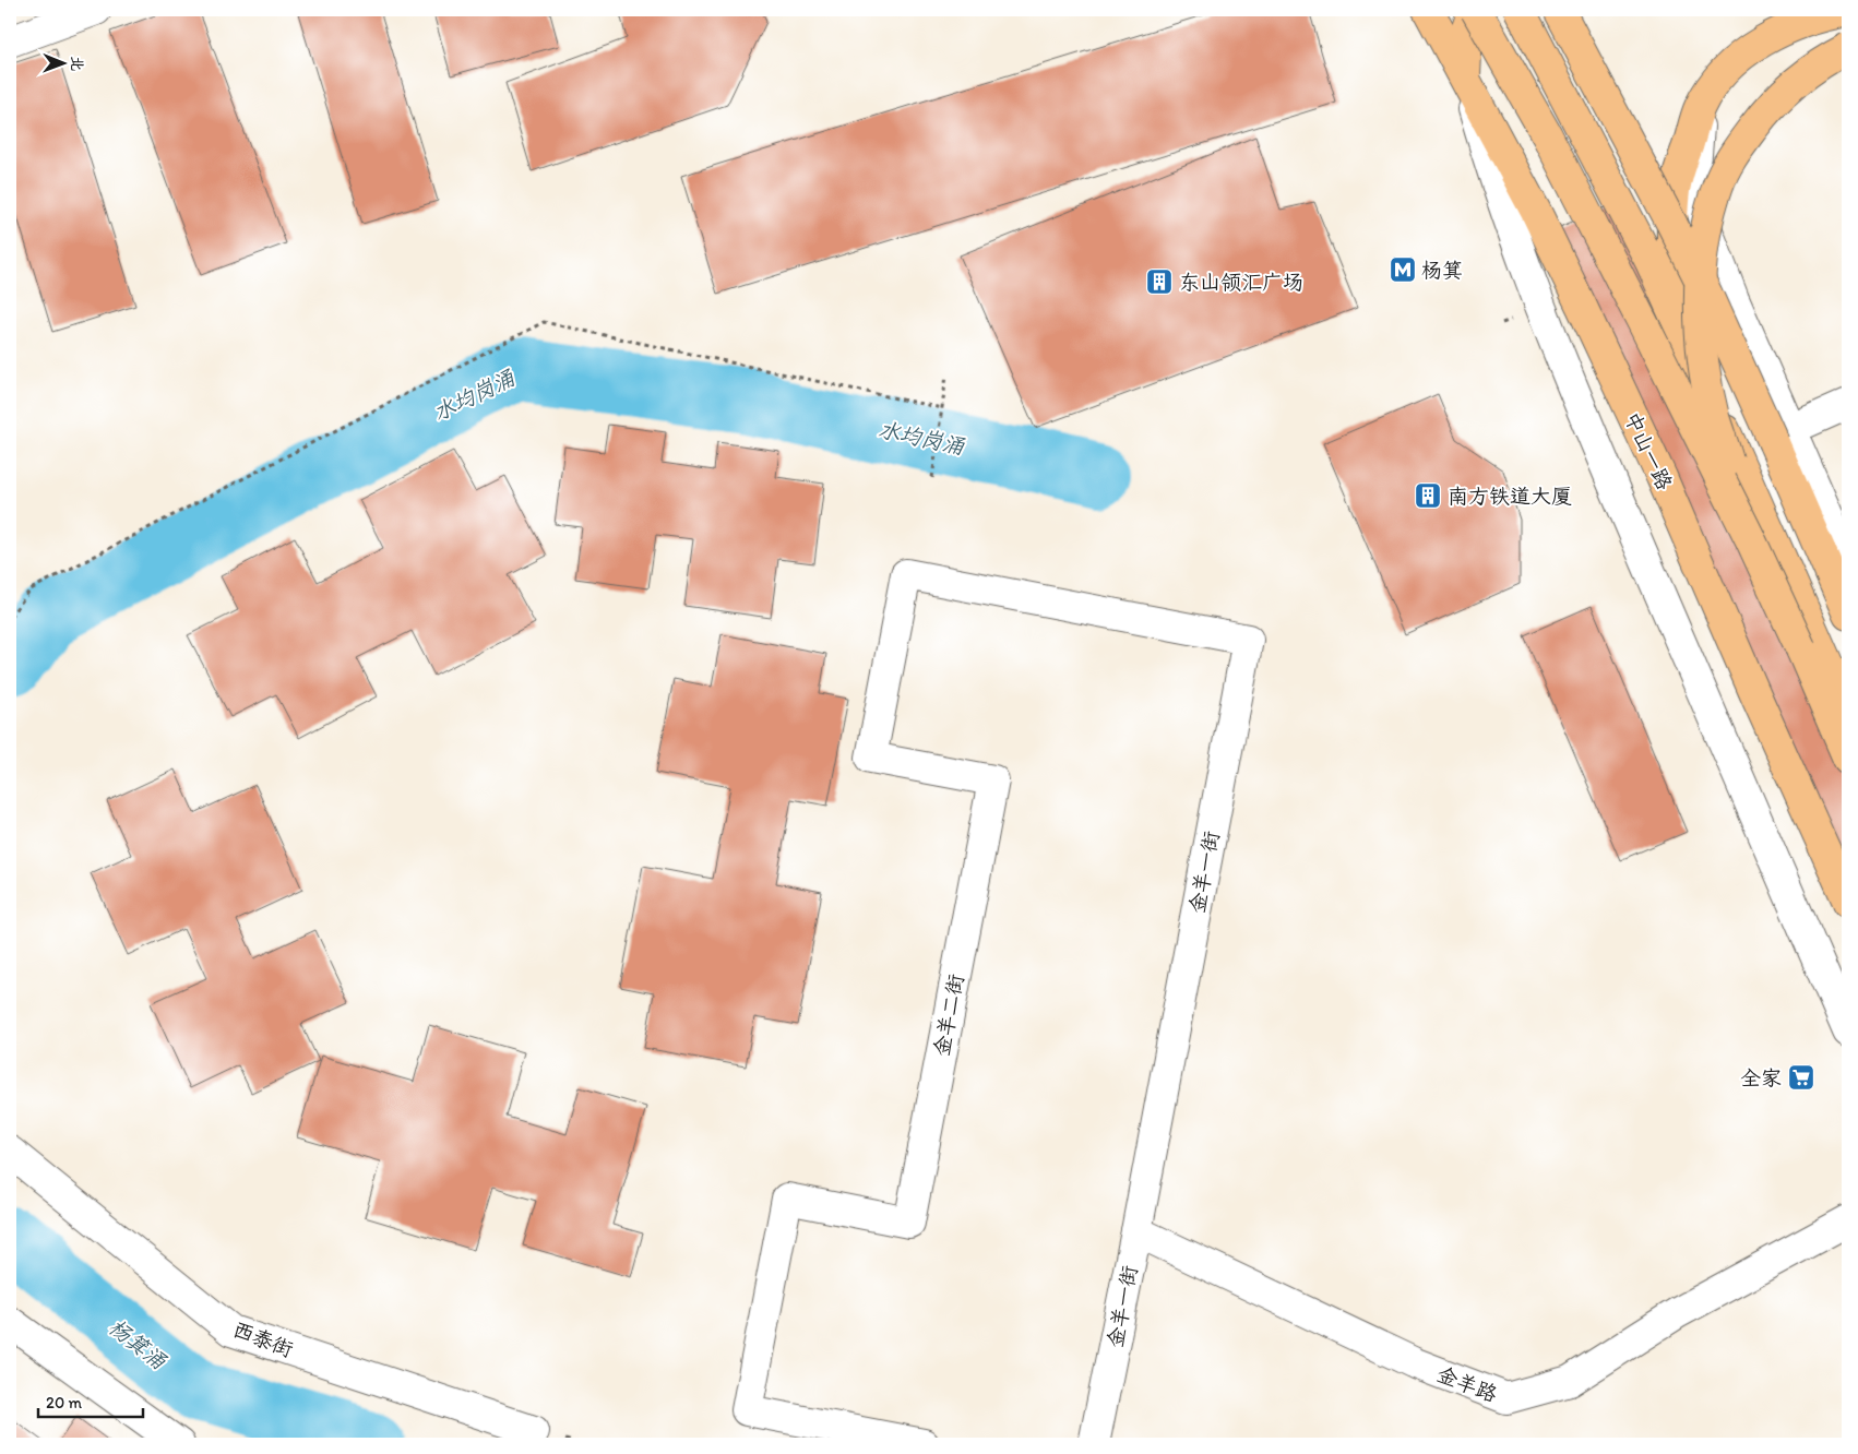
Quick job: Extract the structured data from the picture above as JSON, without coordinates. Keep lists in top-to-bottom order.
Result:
{
  "streets": {
    "main road": ["中山一路"],
    "street": [
      "金羊一街",
      "金羊二街",
      "西泰街",
      "金羊路"
    ]
  },
  "crossings": [
    ["金羊一街", "金羊二街"],
    ["金羊一街", "金羊路"]
  ],
  "water": ["水均岗涌", "杨箕涌"],
  "places": {
    "metro station": ["杨箕"],
    "building": ["东山领汇广场", "南方铁道大厦"],
    "supermarket": ["全家"]
  },
  "scale_bar": "20 m",
  "north": "right"
}
